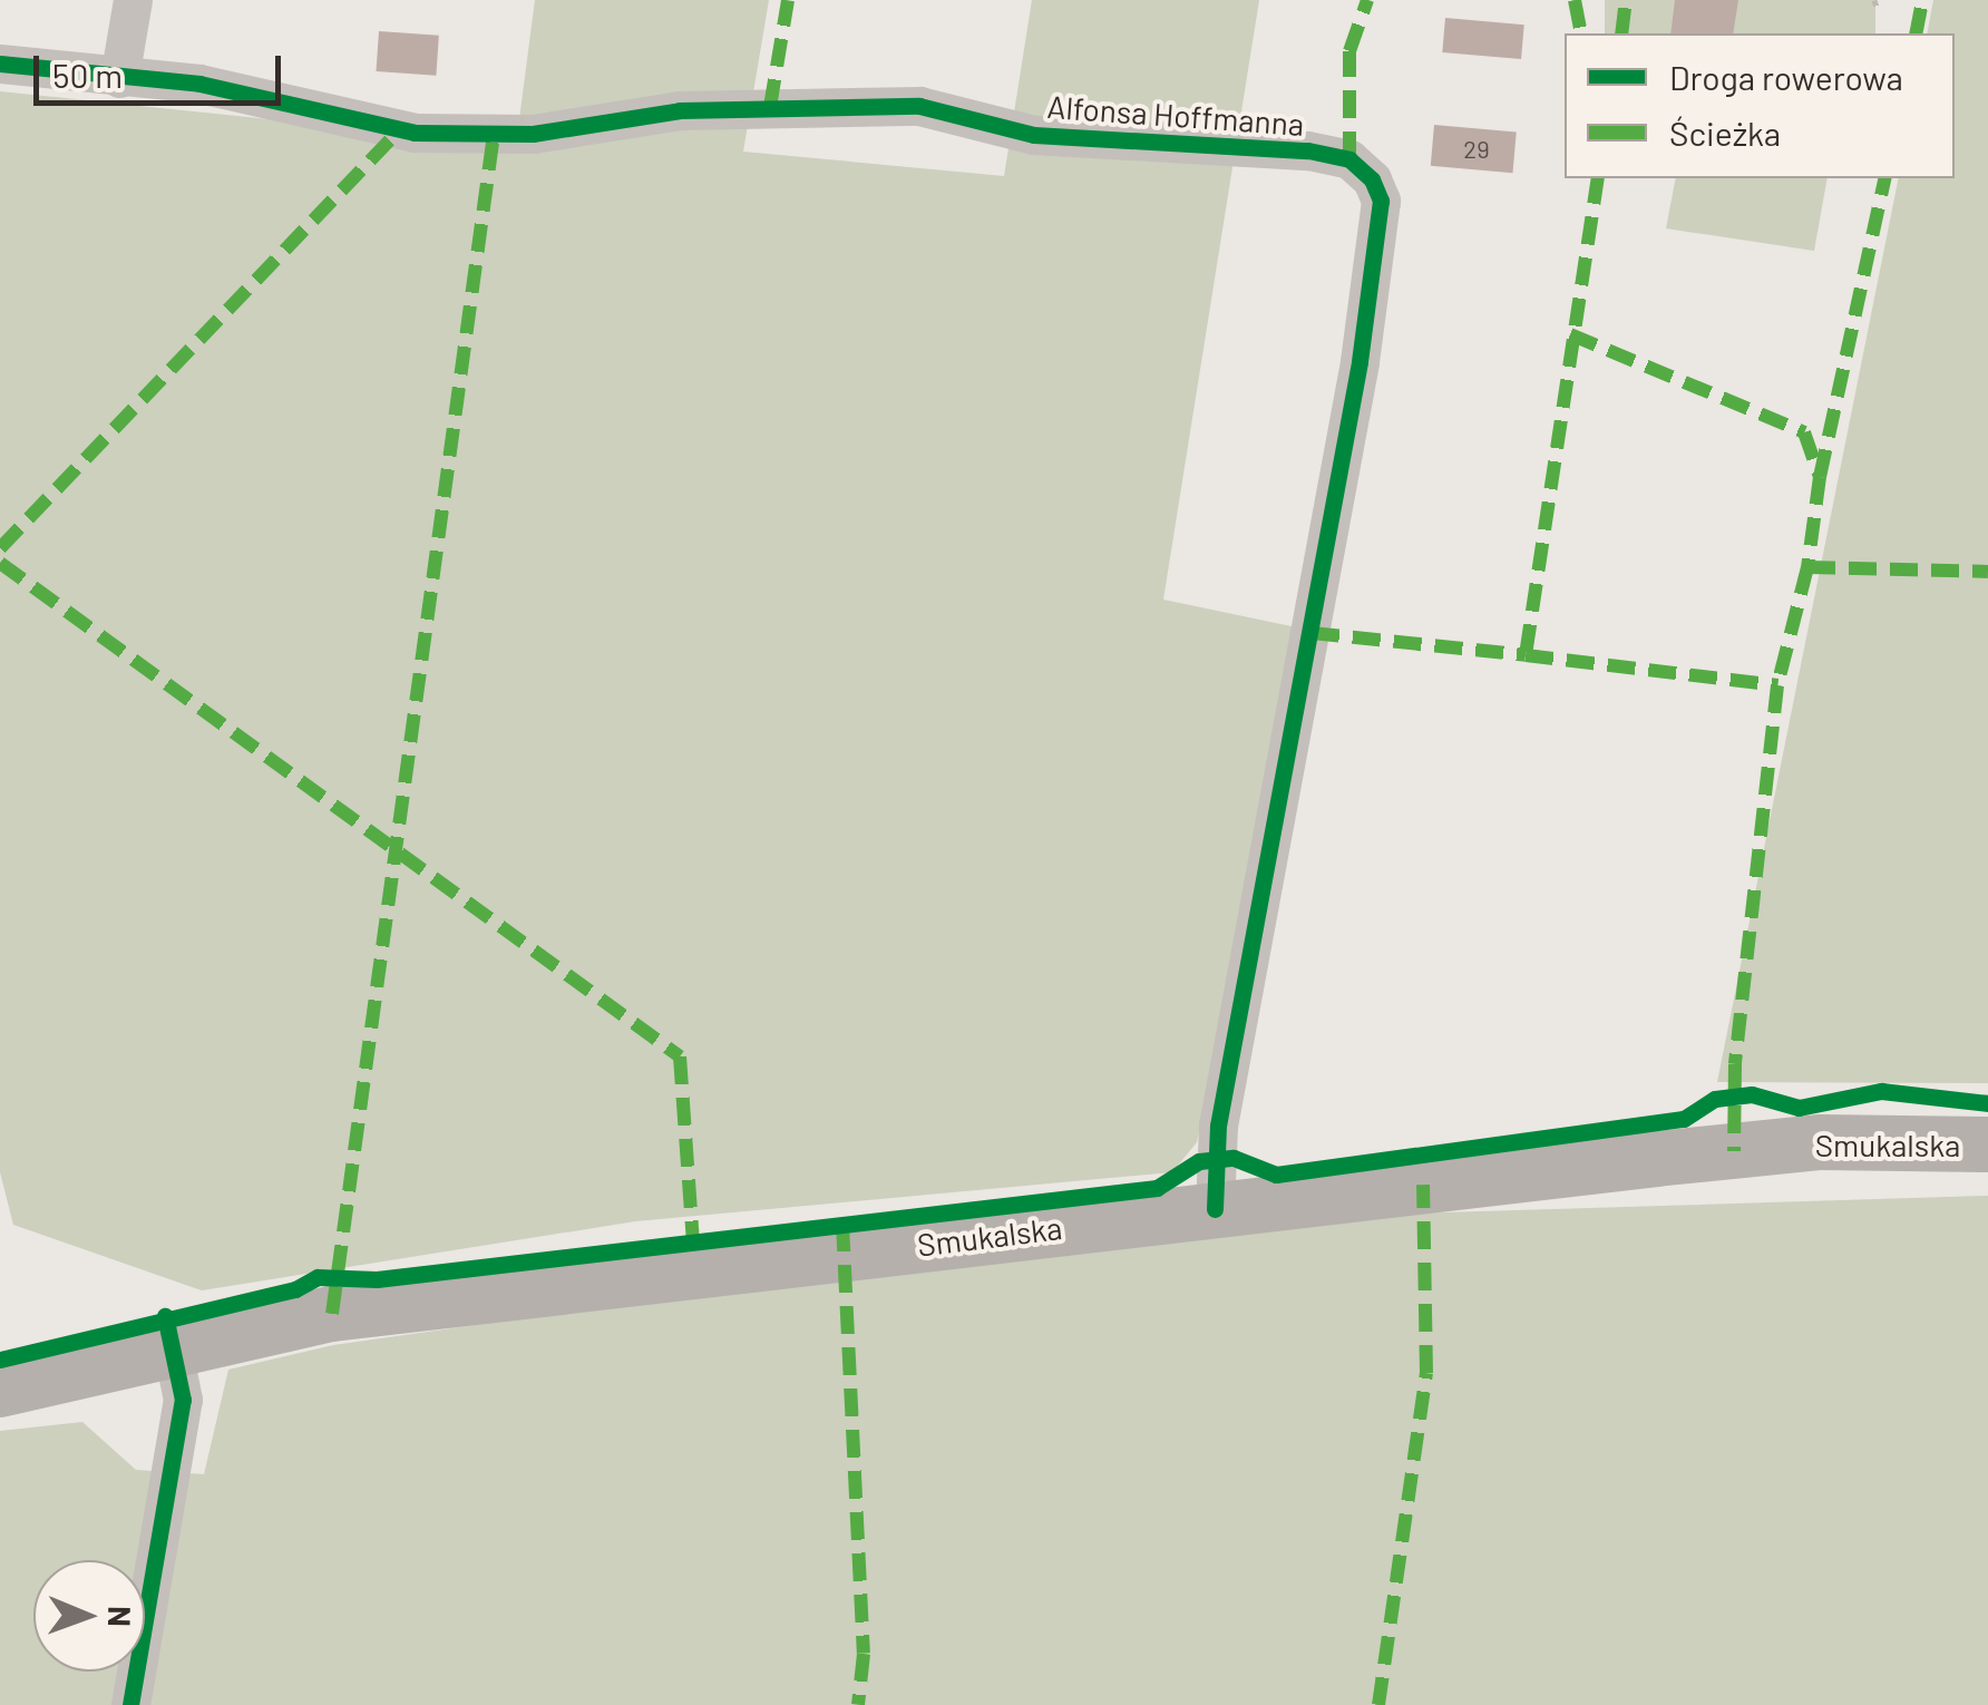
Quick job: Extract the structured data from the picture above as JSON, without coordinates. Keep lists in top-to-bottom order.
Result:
{
  "streets": {
    "street": ["Alfonsa Hoffmanna", "Smukalska"]
  },
  "crossings": [
    ["Alfonsa Hoffmanna", "Smukalska"]
  ],
  "house_numbers": ["29"],
  "legend": ["Droga rowerowa", "Ścieżka"],
  "scale_bar": "50 m",
  "north": "right"
}
